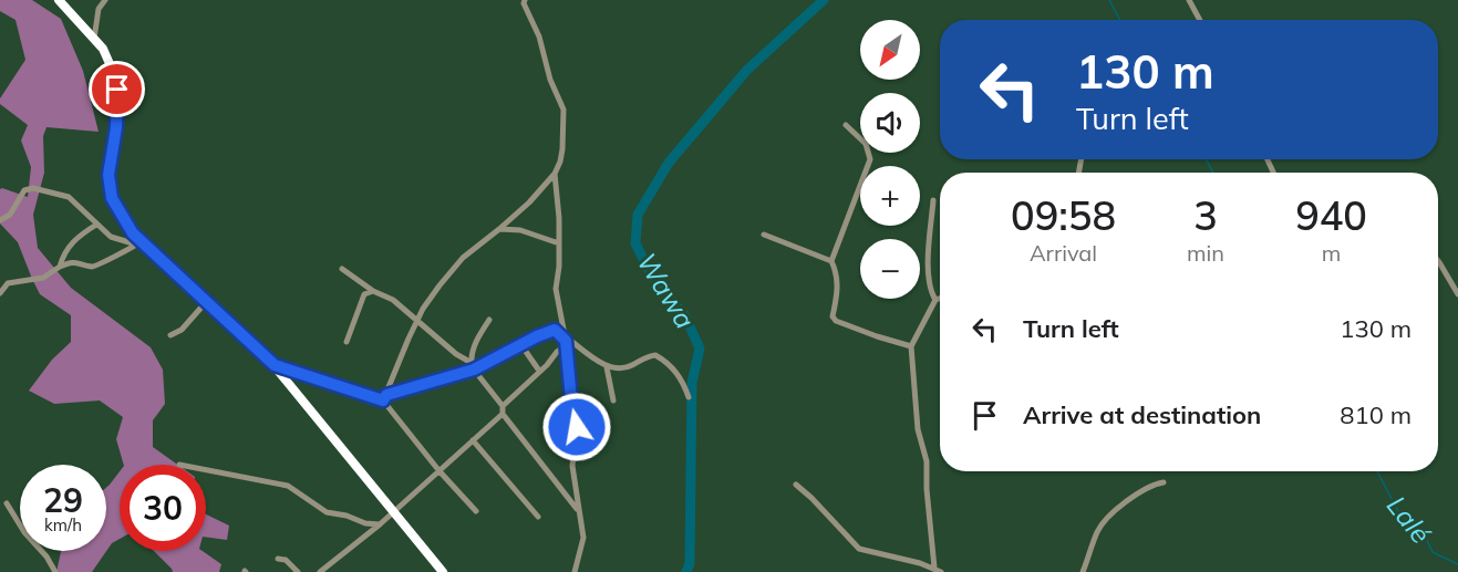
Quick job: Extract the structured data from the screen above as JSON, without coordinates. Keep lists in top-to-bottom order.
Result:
{
  "water": ["Wawa", "Lalé"],
  "north": "bottom left",
  "page": {
    "map_buttons": ["+", "−"],
    "turn": ["130 m", "Turn left"],
    "eta": [
      "09:58",
      "Arrival",
      "3",
      "min",
      "940",
      "m"
    ],
    "list": [
      {
        "name": "Turn left",
        "value": "130 m"
      },
      {
        "name": "Arrive at destination",
        "value": "810 m"
      }
    ],
    "speed": "29 km/h",
    "limit": "30"
  }
}
